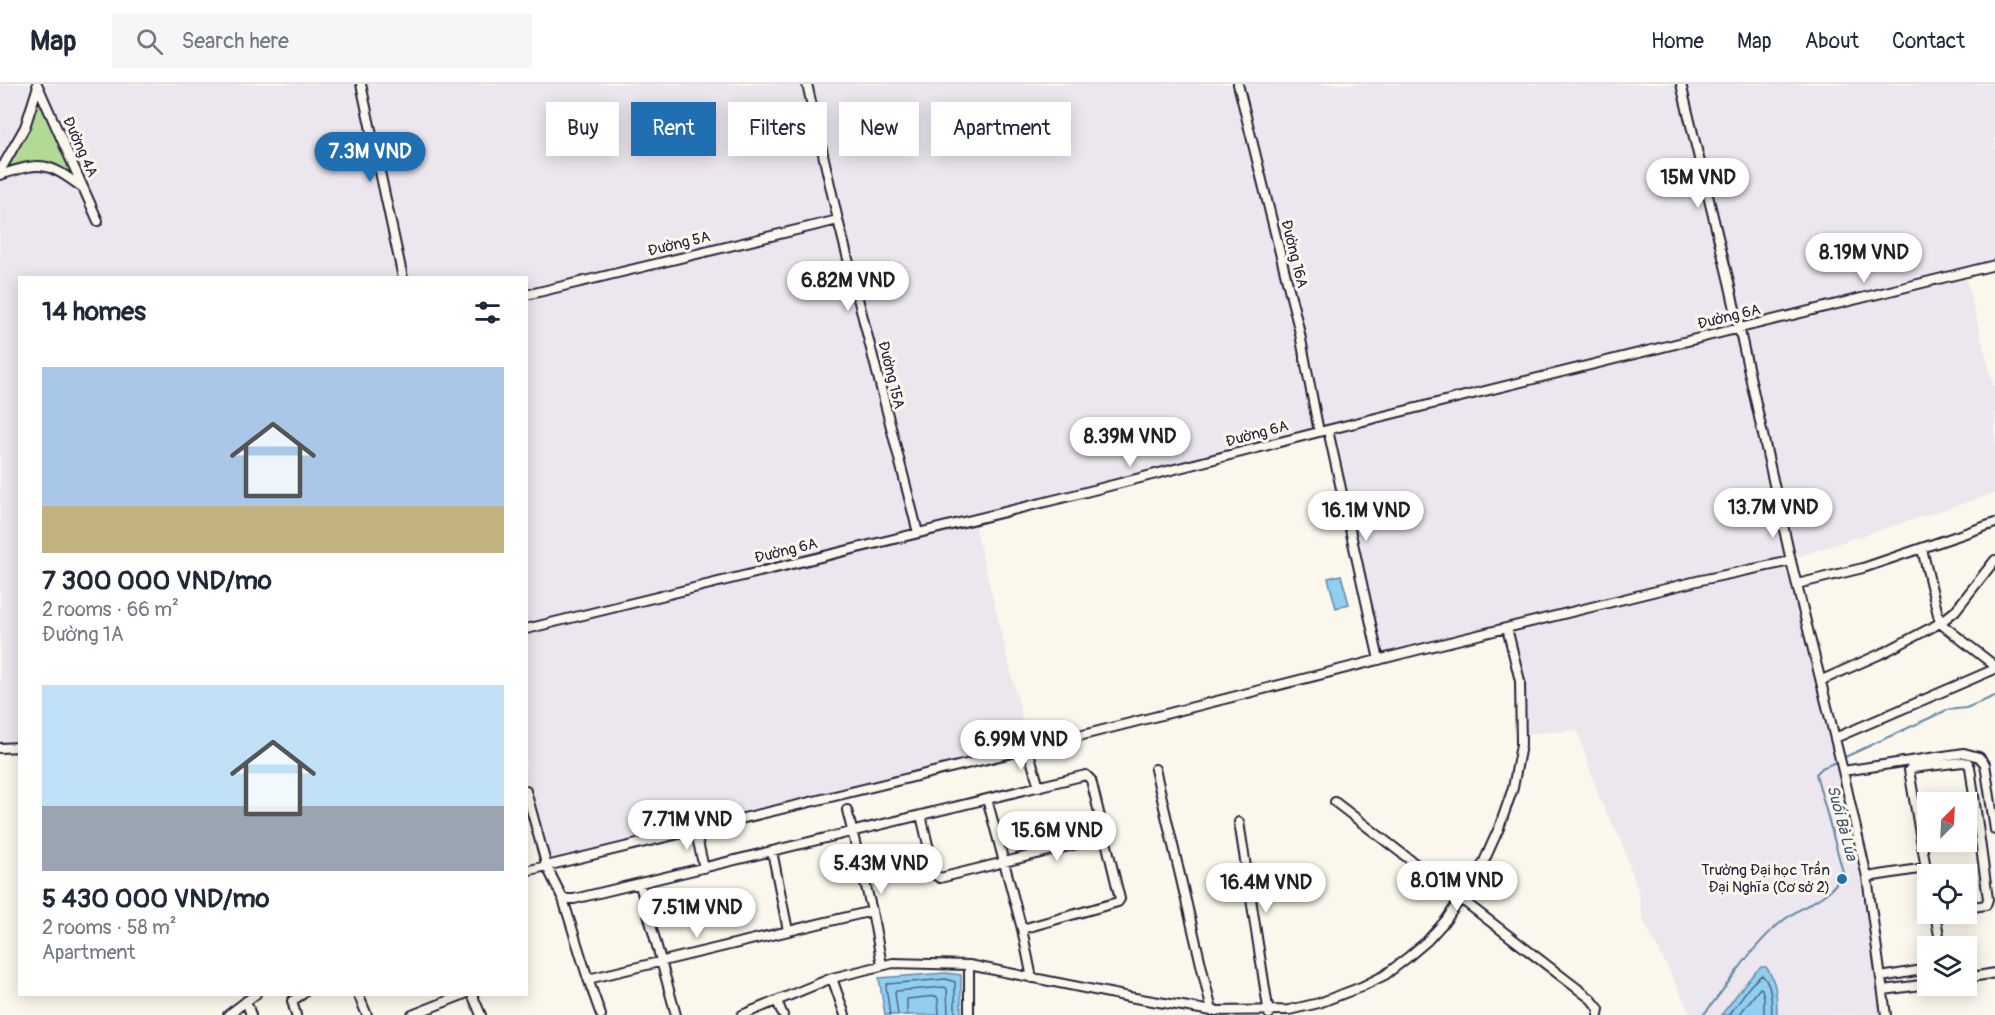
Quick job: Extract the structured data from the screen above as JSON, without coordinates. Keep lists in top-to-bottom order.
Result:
{
  "streets": {
    "street": [
      "Đường 4A",
      "Đường 5A",
      "Đường 16A",
      "Đường 6A",
      "Đường 15A"
    ]
  },
  "crossings": [
    ["Đường 5A", "Đường 15A"],
    ["Đường 16A", "Đường 6A"],
    ["Đường 6A", "Đường 15A"]
  ],
  "water": ["Suối Bà Lúa"],
  "places": ["Trường Đại học Trần Đại Nghĩa (Cơ sở 2)"],
  "north": "top right",
  "page": {
    "header": "Map",
    "search": "Search here",
    "nav": [
      "Home",
      "Map",
      "About",
      "Contact"
    ],
    "chip": [
      "Buy",
      "Rent",
      "Filters",
      "New",
      "Apartment"
    ],
    "price": [
      "7.3M VND",
      "15M VND",
      "8.19M VND",
      "6.82M VND",
      "8.39M VND",
      "13.7M VND",
      "16.1M VND",
      "6.99M VND",
      "7.71M VND",
      "15.6M VND",
      "5.43M VND",
      "8.01M VND",
      "16.4M VND",
      "7.51M VND"
    ],
    "heading": "14 homes",
    "list": [
      {
        "name": "7 300 000 VND/mo",
        "note": "2 rooms · 66 m² · Đường 1A"
      },
      {
        "name": "5 430 000 VND/mo",
        "note": "2 rooms · 58 m² · Apartment"
      }
    ]
  }
}
